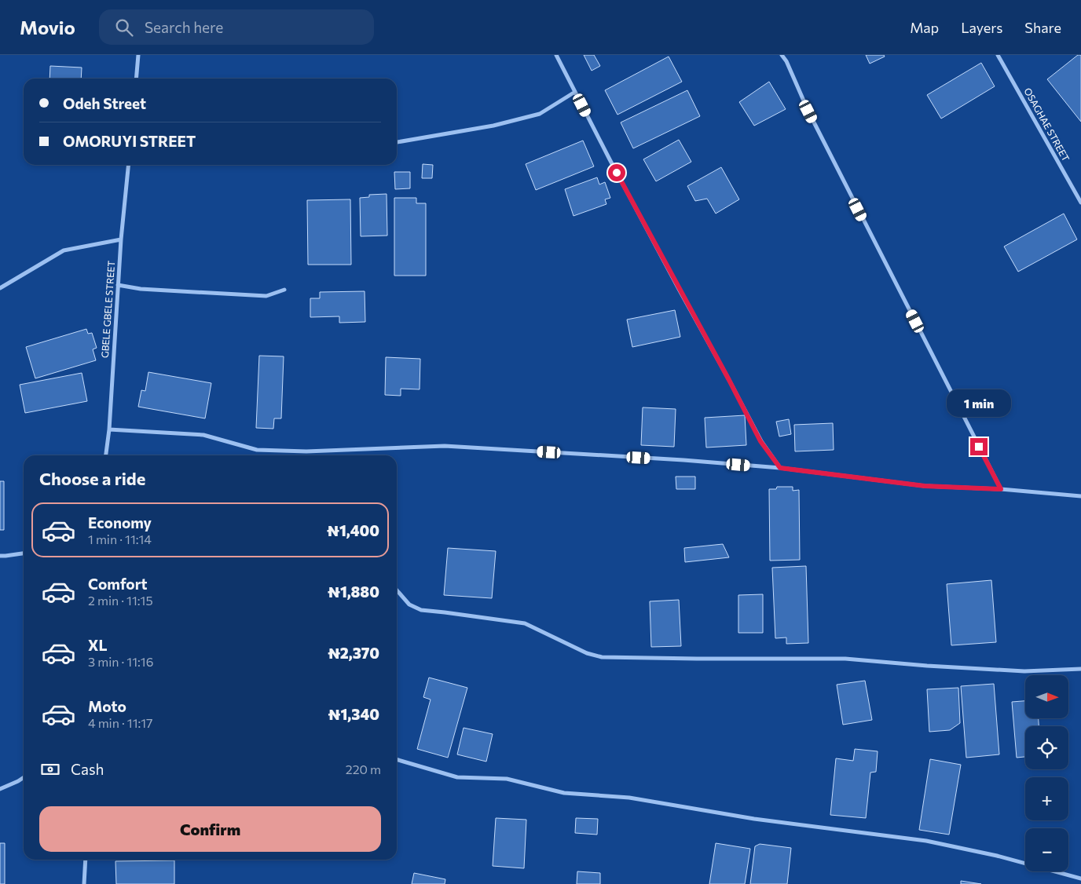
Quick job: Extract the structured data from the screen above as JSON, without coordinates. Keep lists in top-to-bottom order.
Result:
{
  "streets": {
    "street": ["OSAGHAE STREET", "GBELE GBELE STREET"]
  },
  "north": "right",
  "page": {
    "header": "Movio",
    "search": "Search here",
    "nav": ["Map", "Layers", "Share"],
    "banner": ["Odeh Street", "OMORUYI STREET"],
    "bubble": "1 min",
    "heading": "Choose a ride",
    "list": [
      {
        "name": "Economy",
        "note": "1 min · 11:14",
        "value": "₦1,400"
      },
      {
        "name": "Comfort",
        "note": "2 min · 11:15",
        "value": "₦1,880"
      },
      {
        "name": "XL",
        "note": "3 min · 11:16",
        "value": "₦2,370"
      },
      {
        "name": "Moto",
        "note": "4 min · 11:17",
        "value": "₦1,340"
      }
    ],
    "map_buttons": ["+", "−"],
    "pay": ["Cash", "220 m"],
    "buttons": "Confirm"
  }
}
